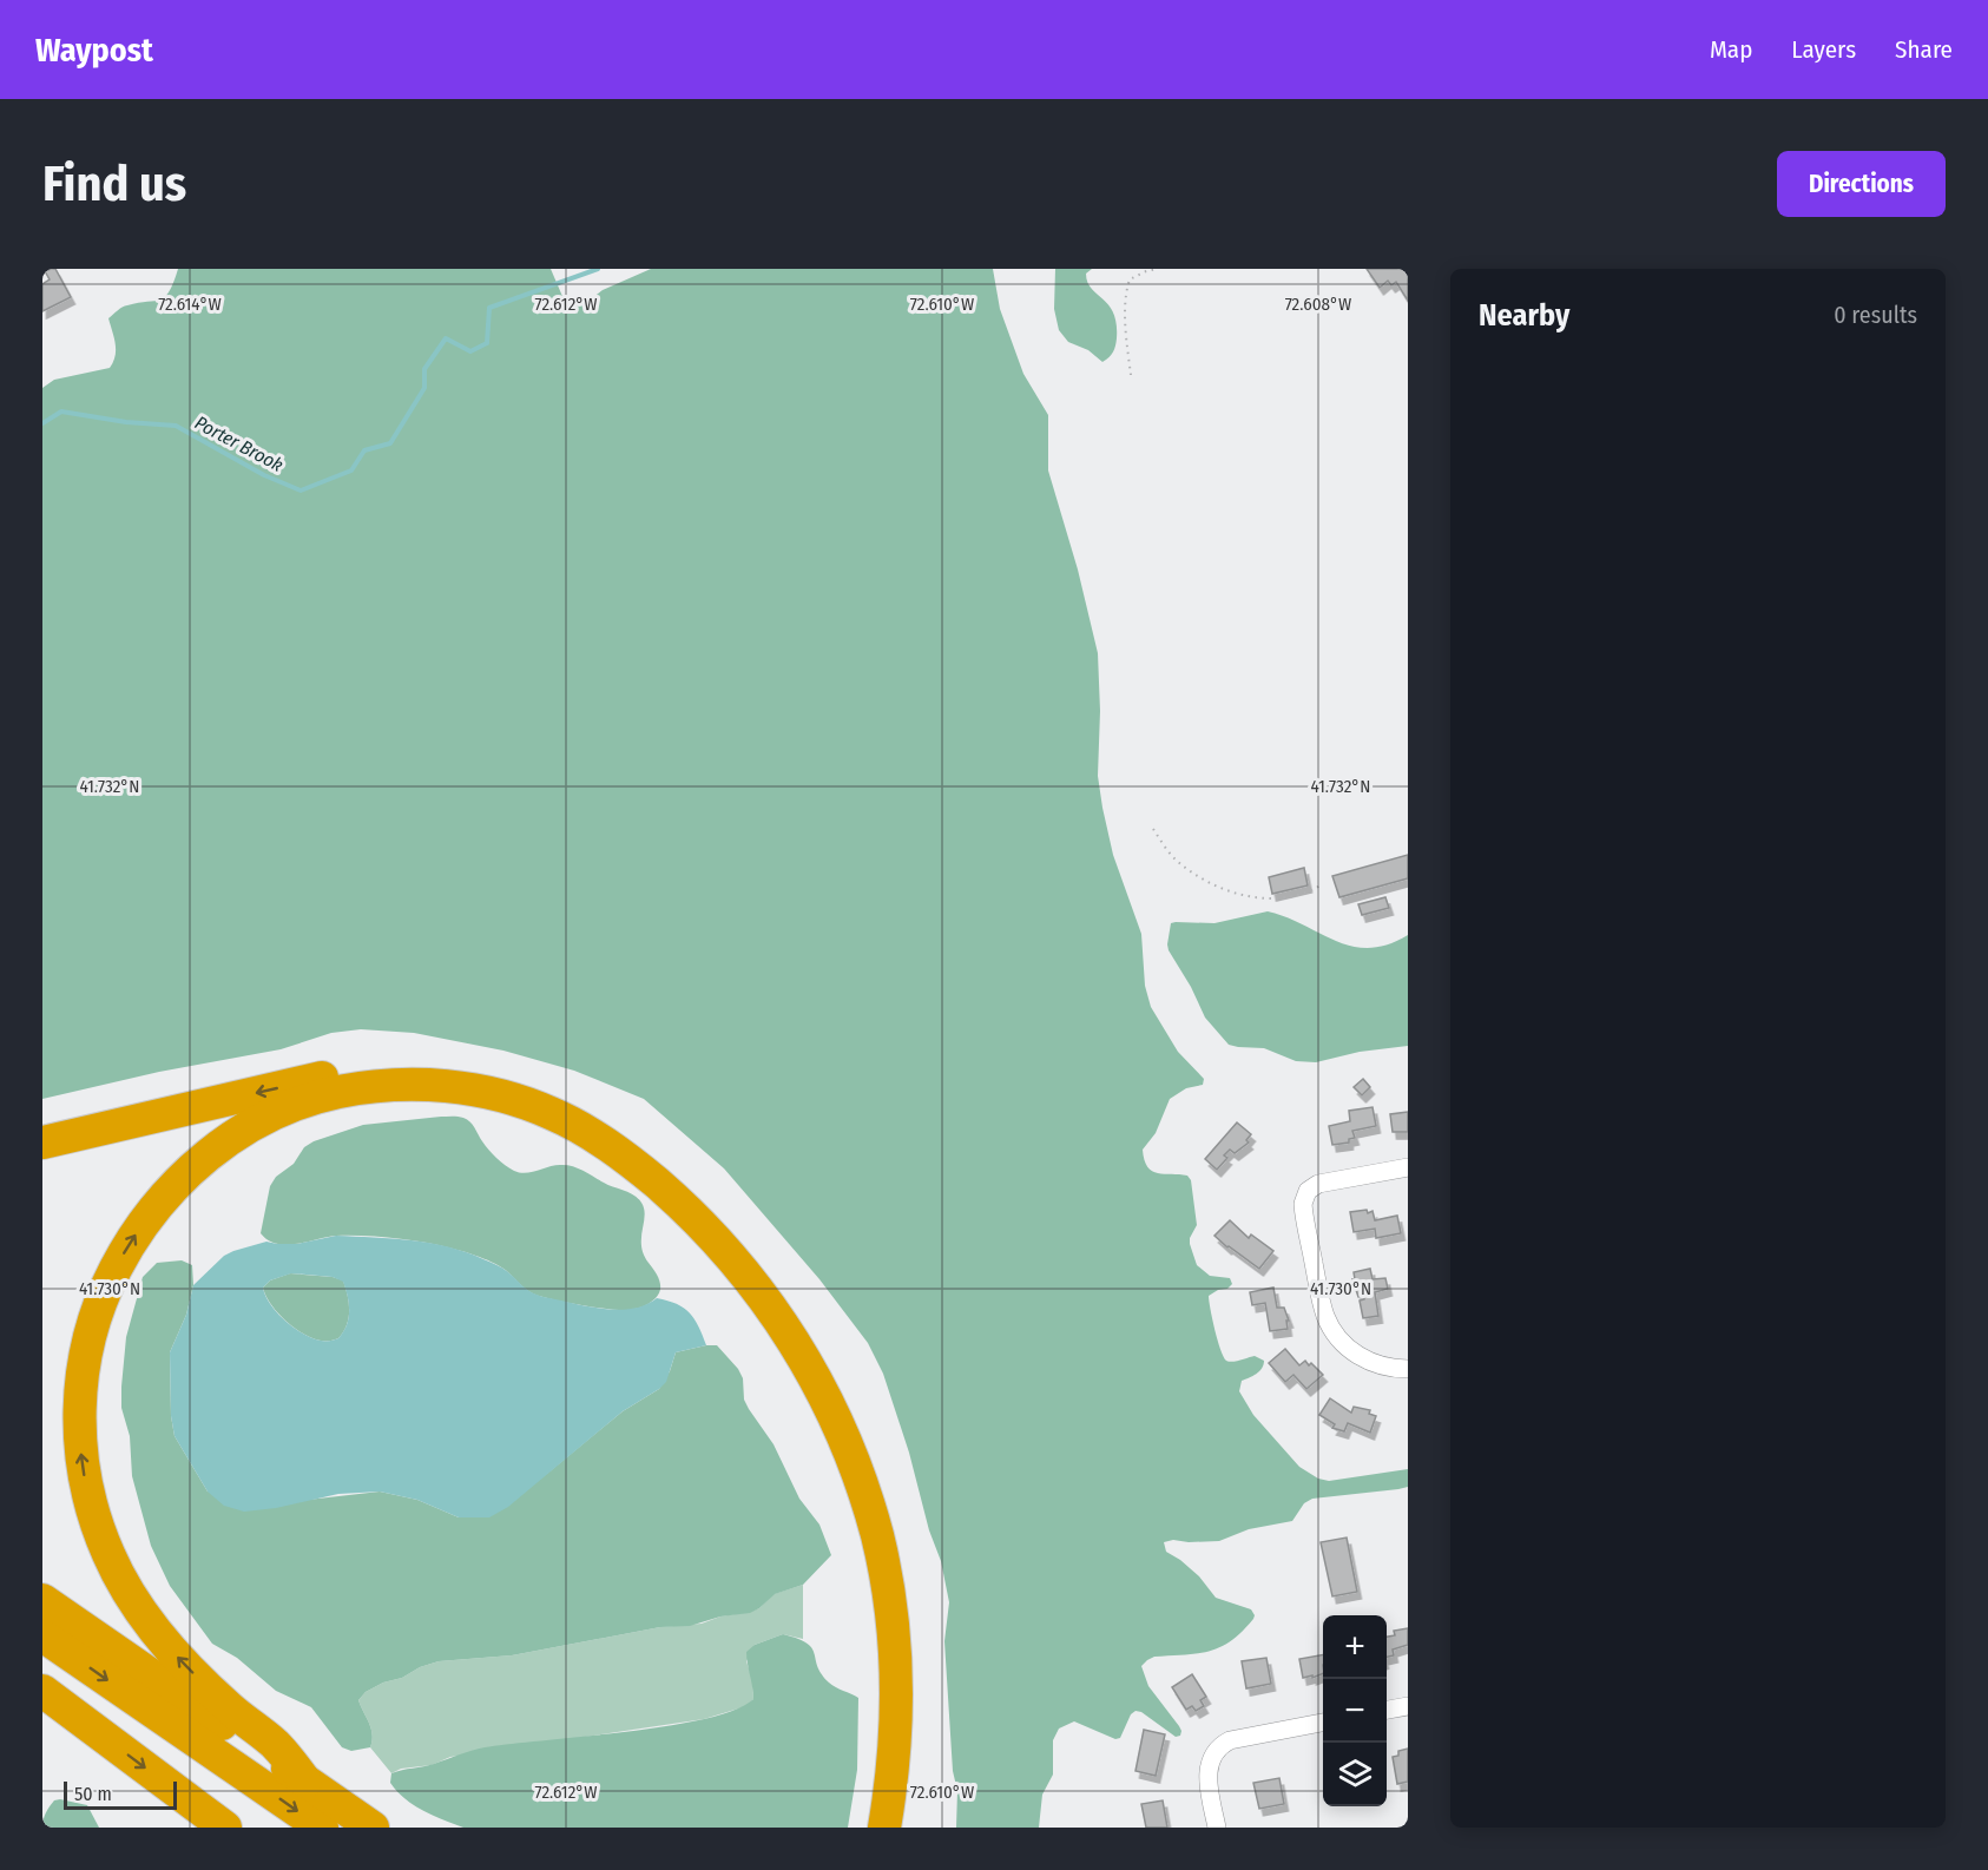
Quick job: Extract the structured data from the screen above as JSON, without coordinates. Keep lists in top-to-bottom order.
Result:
{
  "water": ["Porter Brook"],
  "scale_bar": "50 m",
  "page": {
    "header": "Waypost",
    "nav": ["Map", "Layers", "Share"],
    "buttons": "Directions",
    "title": "Find us",
    "heading": ["Nearby", "0 results"],
    "map_buttons": ["+", "−"],
    "scale": "50 m"
  },
  "coordinates": [
    "72.614°W",
    "72.612°W",
    "72.610°W",
    "72.608°W",
    "41.732°N",
    "41.730°N"
  ]
}
